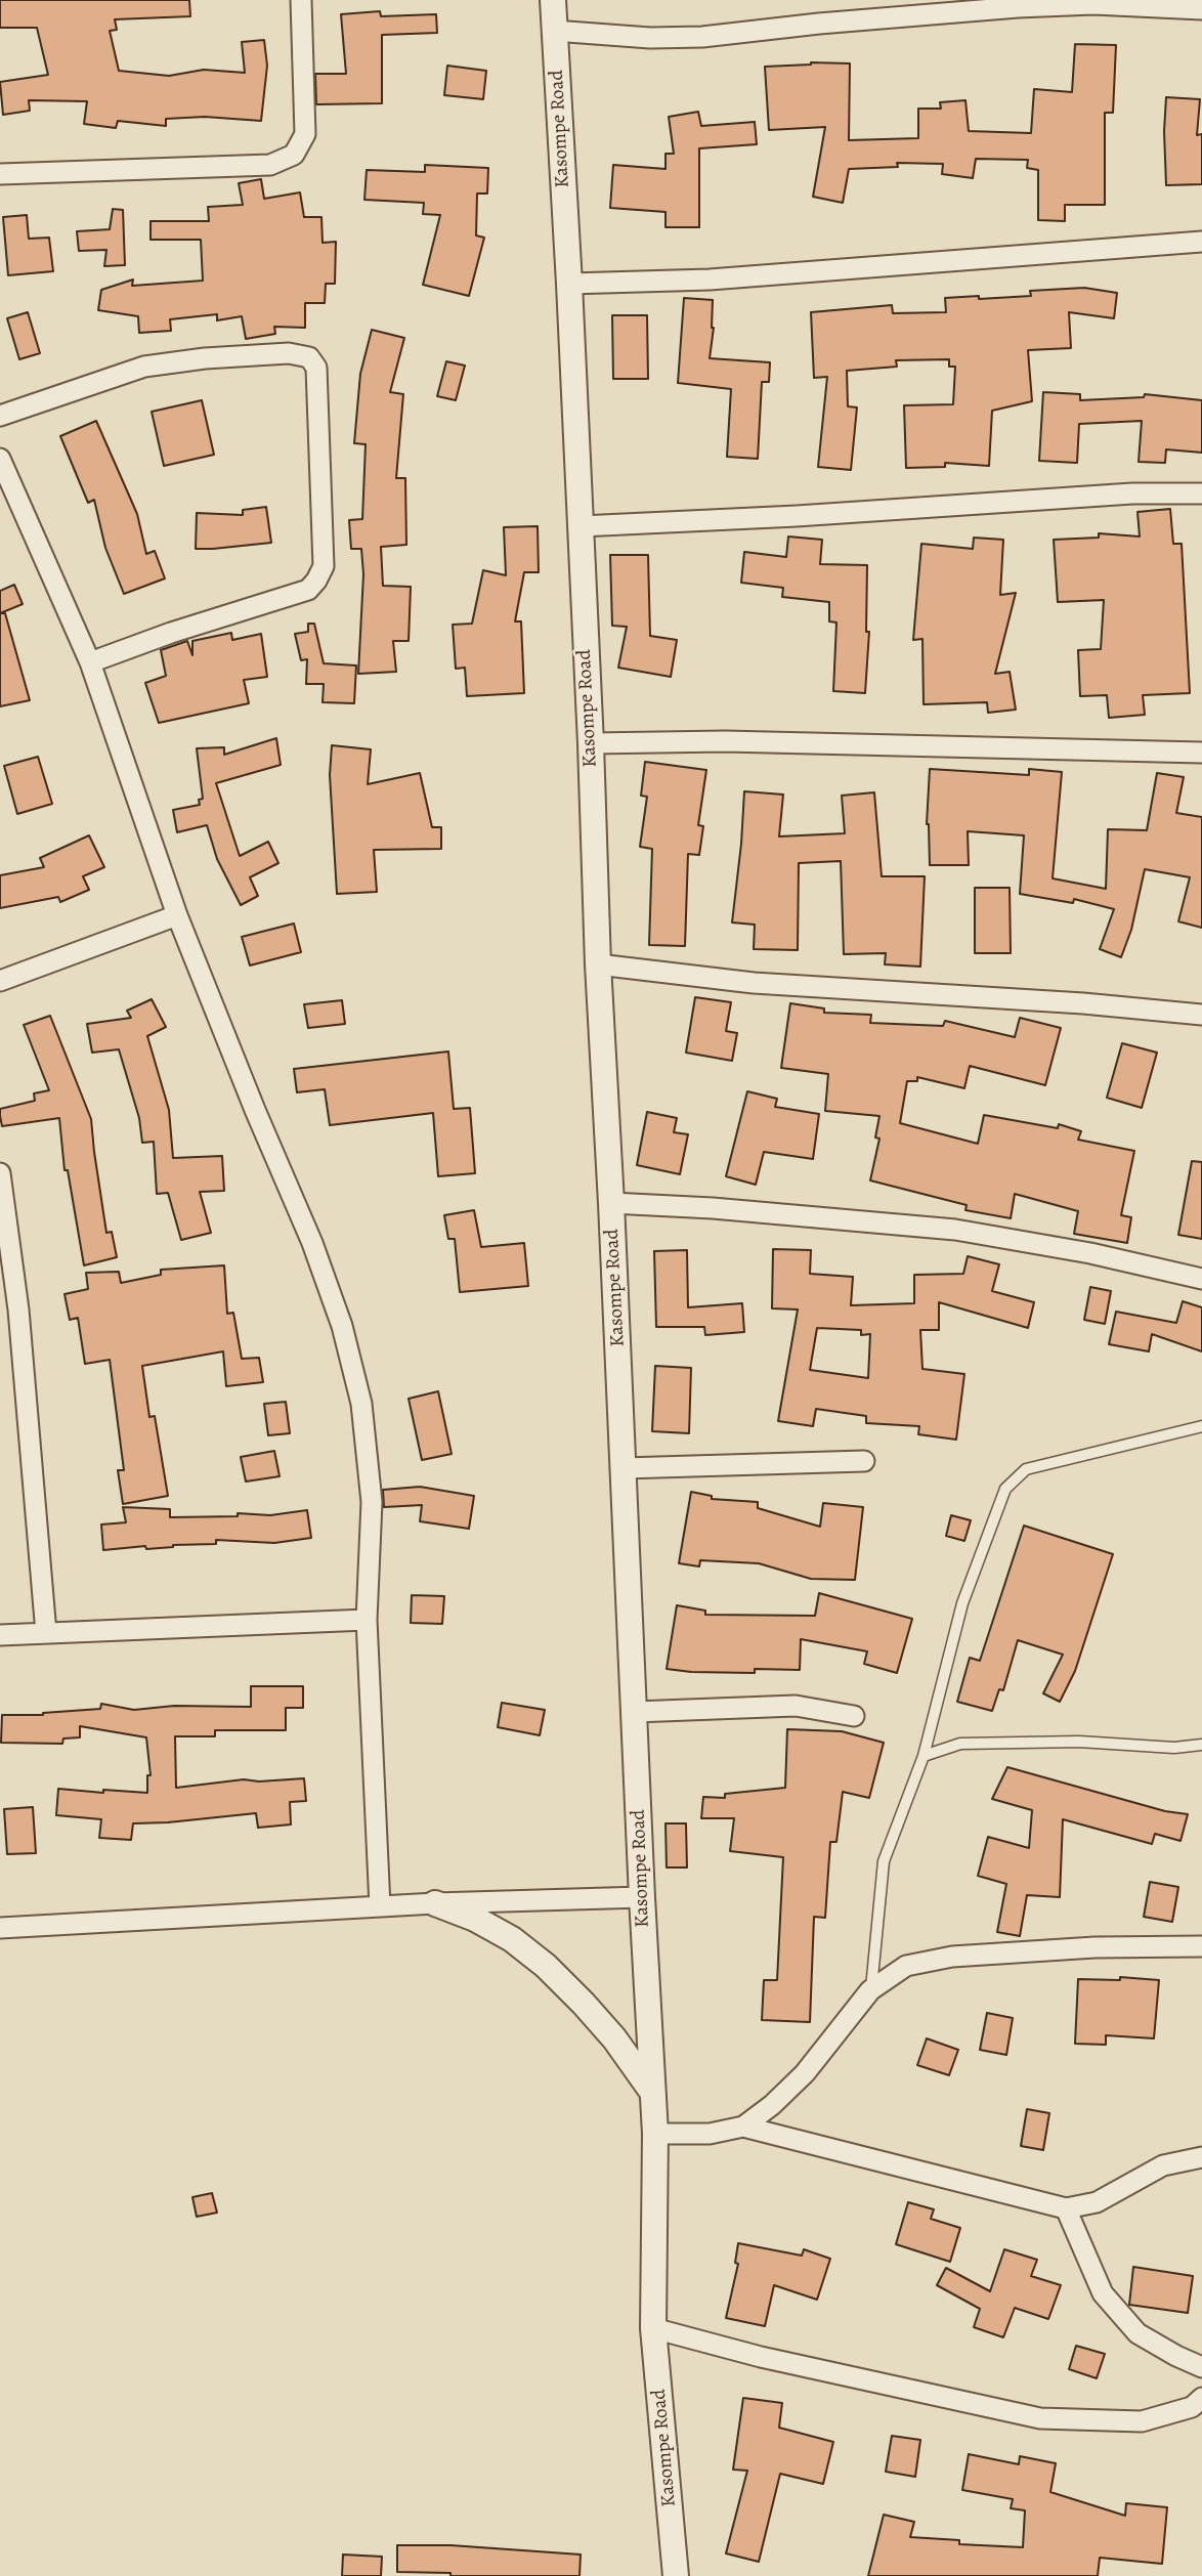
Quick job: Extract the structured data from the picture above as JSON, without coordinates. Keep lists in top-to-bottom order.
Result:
{
  "streets": {
    "street": ["Kasompe Road"]
  }
}
